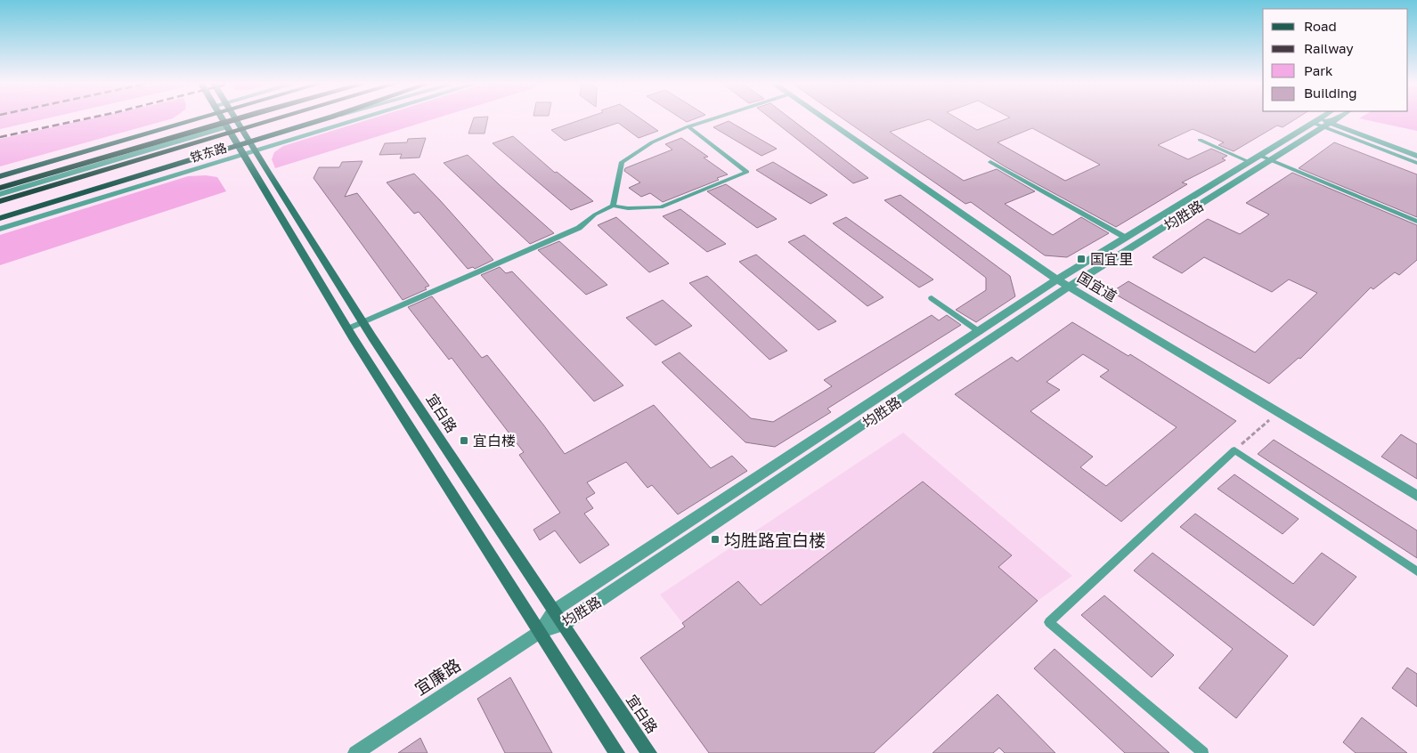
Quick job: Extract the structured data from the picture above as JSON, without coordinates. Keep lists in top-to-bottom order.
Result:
{
  "streets": {
    "highway": ["铁东路"],
    "main road": ["宜白路"],
    "street": ["均胜路", "国宜道", "宜廉路"]
  },
  "crossings": [
    ["铁东路", "宜白路"],
    ["均胜路", "国宜道"],
    ["均胜路", "宜白路"],
    ["均胜路", "宜廉路"],
    ["宜白路", "宜廉路"]
  ],
  "places": {
    "transit": ["国宜里", "宜白楼", "均胜路宜白楼"]
  },
  "legend": [
    "Road",
    "Railway",
    "Park",
    "Building"
  ]
}
